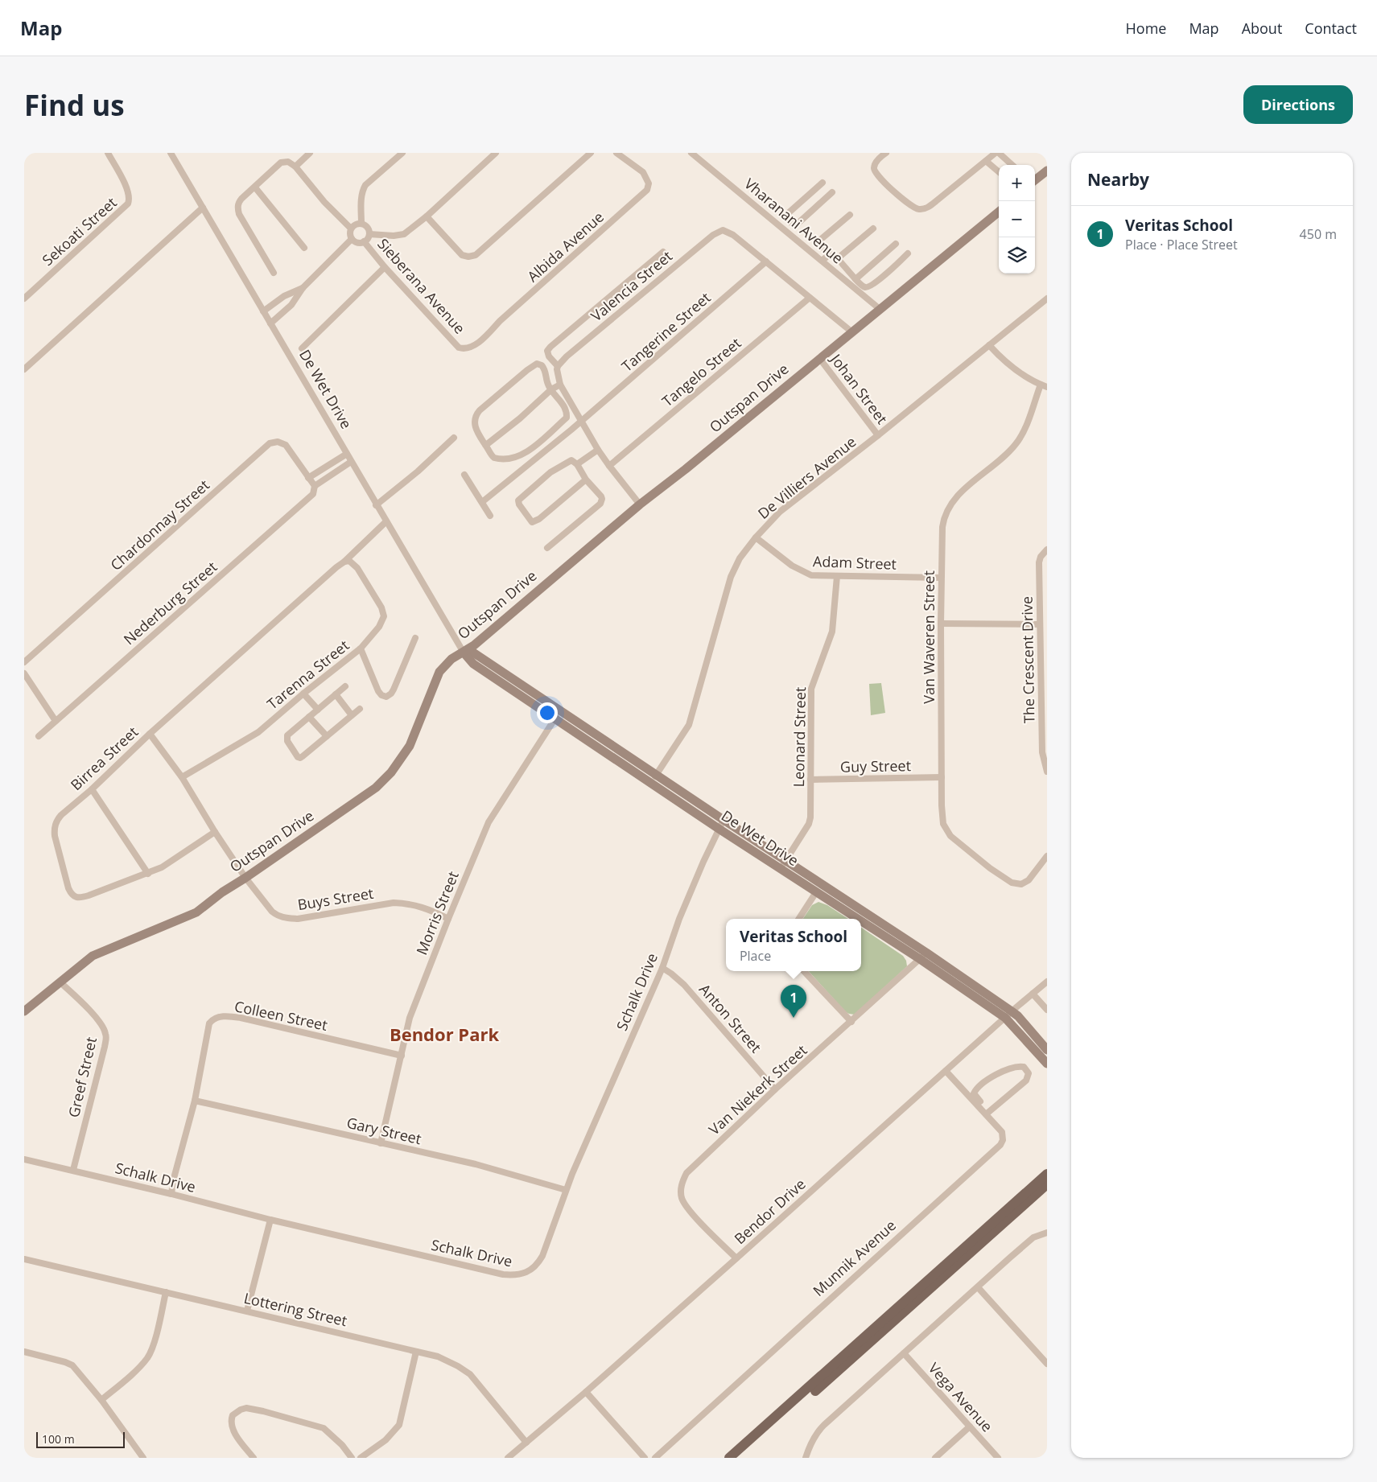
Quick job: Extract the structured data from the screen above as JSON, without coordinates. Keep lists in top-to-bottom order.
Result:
{
  "streets": {
    "street": [
      "Vharanani Avenue",
      "Sekoati Street",
      "Albida Avenue",
      "Sieberana Avenue",
      "Valencia Street",
      "Tangerine Street",
      "Tangelo Street",
      "De Wet Drive",
      "Johan Street",
      "Outspan Drive",
      "De Villiers Avenue",
      "Chardonnay Street",
      "Adam Street",
      "Nederburg Street",
      "Van Waveren Street",
      "The Crescent Drive",
      "Tarenna Street",
      "Leonard Street",
      "Birrea Street",
      "Guy Street",
      "Buys Street",
      "Morris Street",
      "Schalk Drive",
      "Colleen Street",
      "Anton Street",
      "Greef Street",
      "Van Niekerk Street",
      "Gary Street",
      "Bendor Drive",
      "Munnik Avenue",
      "Lottering Street",
      "Vega Avenue"
    ]
  },
  "crossings": [
    ["Vharanani Avenue", "Outspan Drive"],
    ["Albida Avenue", "Sieberana Avenue"],
    ["Valencia Street", "Tangerine Street"],
    ["Valencia Street", "Tangelo Street"],
    ["Valencia Street", "Outspan Drive"],
    ["De Wet Drive", "Outspan Drive"],
    ["De Wet Drive", "De Villiers Avenue"],
    ["De Wet Drive", "Nederburg Street"],
    ["De Wet Drive", "Leonard Street"],
    ["De Wet Drive", "Birrea Street"],
    ["De Wet Drive", "Morris Street"],
    ["De Wet Drive", "Schalk Drive"],
    ["De Wet Drive", "Van Niekerk Street"],
    ["De Wet Drive", "Bendor Drive"],
    ["Johan Street", "Outspan Drive"],
    ["Johan Street", "De Villiers Avenue"],
    ["Outspan Drive", "Buys Street"],
    ["Outspan Drive", "Greef Street"],
    ["De Villiers Avenue", "Adam Street"],
    ["Adam Street", "Van Waveren Street"],
    ["Adam Street", "Leonard Street"],
    ["Van Waveren Street", "Guy Street"],
    ["Tarenna Street", "Birrea Street"],
    ["Tarenna Street", "Buys Street"],
    ["Leonard Street", "Guy Street"],
    ["Birrea Street", "Buys Street"],
    ["Buys Street", "Morris Street"],
    ["Morris Street", "Colleen Street"],
    ["Morris Street", "Gary Street"],
    ["Schalk Drive", "Colleen Street"],
    ["Schalk Drive", "Anton Street"],
    ["Schalk Drive", "Greef Street"],
    ["Schalk Drive", "Gary Street"],
    ["Colleen Street", "Gary Street"],
    ["Anton Street", "Van Niekerk Street"],
    ["Van Niekerk Street", "Bendor Drive"],
    ["Bendor Drive", "Munnik Avenue"],
    ["Bendor Drive", "Lottering Street"]
  ],
  "districts": ["Bendor Park"],
  "scale_bar": "100 m",
  "page": {
    "header": "Map",
    "nav": [
      "Home",
      "Map",
      "About",
      "Contact"
    ],
    "buttons": "Directions",
    "title": "Find us",
    "heading": "Nearby",
    "map_buttons": ["+", "−"],
    "list": [
      {
        "mark": "1",
        "name": "Veritas School",
        "note": "Place · Place Street",
        "value": "450 m"
      }
    ],
    "popup": ["Veritas School", "Place"],
    "pins": "1",
    "scale": "100 m"
  }
}
